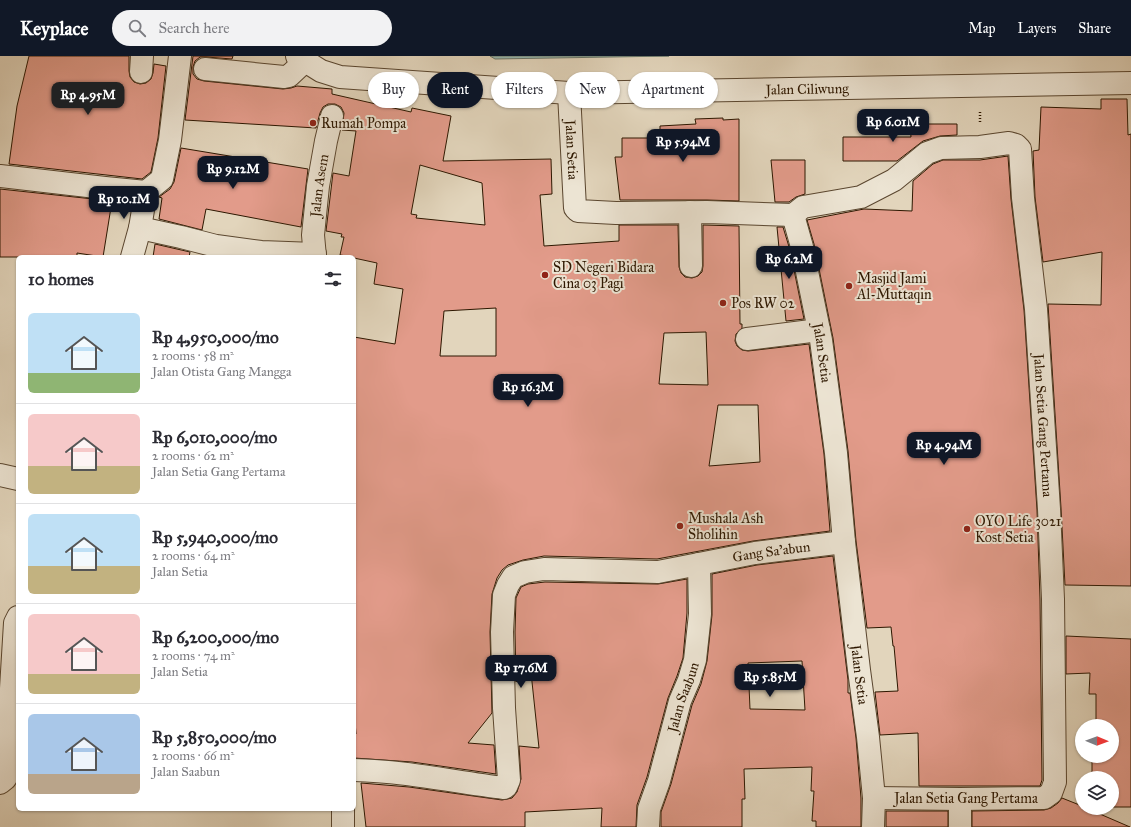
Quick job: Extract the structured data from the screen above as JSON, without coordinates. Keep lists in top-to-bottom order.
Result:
{
  "streets": {
    "street": [
      "Jalan Ciliwung",
      "Jalan Setia",
      "Jalan Asem",
      "Jalan Setia Gang Pertama",
      "Gang Sa'abun",
      "Jalan Saabun"
    ]
  },
  "crossings": [
    ["Jalan Setia", "Jalan Setia Gang Pertama"],
    ["Jalan Setia", "Gang Sa'abun"],
    ["Gang Sa'abun", "Jalan Saabun"]
  ],
  "places": [
    "Rumah Pompa",
    "SD Negeri Bidara Cina 03 Pagi",
    "Masjid Jami Al-Muttaqin",
    "Pos RW 02",
    "Mushala Ash Sholihin",
    "OYO Life 3021 Kost Setia"
  ],
  "north": "right",
  "page": {
    "header": "Keyplace",
    "search": "Search here",
    "nav": ["Map", "Layers", "Share"],
    "chip": [
      "Buy",
      "Rent",
      "Filters",
      "New",
      "Apartment"
    ],
    "price": [
      "Rp 4.95M",
      "Rp 6.01M",
      "Rp 5.94M",
      "Rp 9.12M",
      "Rp 10.1M",
      "Rp 6.2M",
      "Rp 16.3M",
      "Rp 4.94M",
      "Rp 17.6M",
      "Rp 5.85M"
    ],
    "heading": "10 homes",
    "list": [
      {
        "name": "Rp 4,950,000/mo",
        "note": "2 rooms · 58 m² · Jalan Otista Gang Mangga"
      },
      {
        "name": "Rp 6,010,000/mo",
        "note": "2 rooms · 62 m² · Jalan Setia Gang Pertama"
      },
      {
        "name": "Rp 5,940,000/mo",
        "note": "2 rooms · 64 m² · Jalan Setia"
      },
      {
        "name": "Rp 6,200,000/mo",
        "note": "2 rooms · 74 m² · Jalan Setia"
      },
      {
        "name": "Rp 5,850,000/mo",
        "note": "2 rooms · 66 m² · Jalan Saabun"
      }
    ]
  }
}
